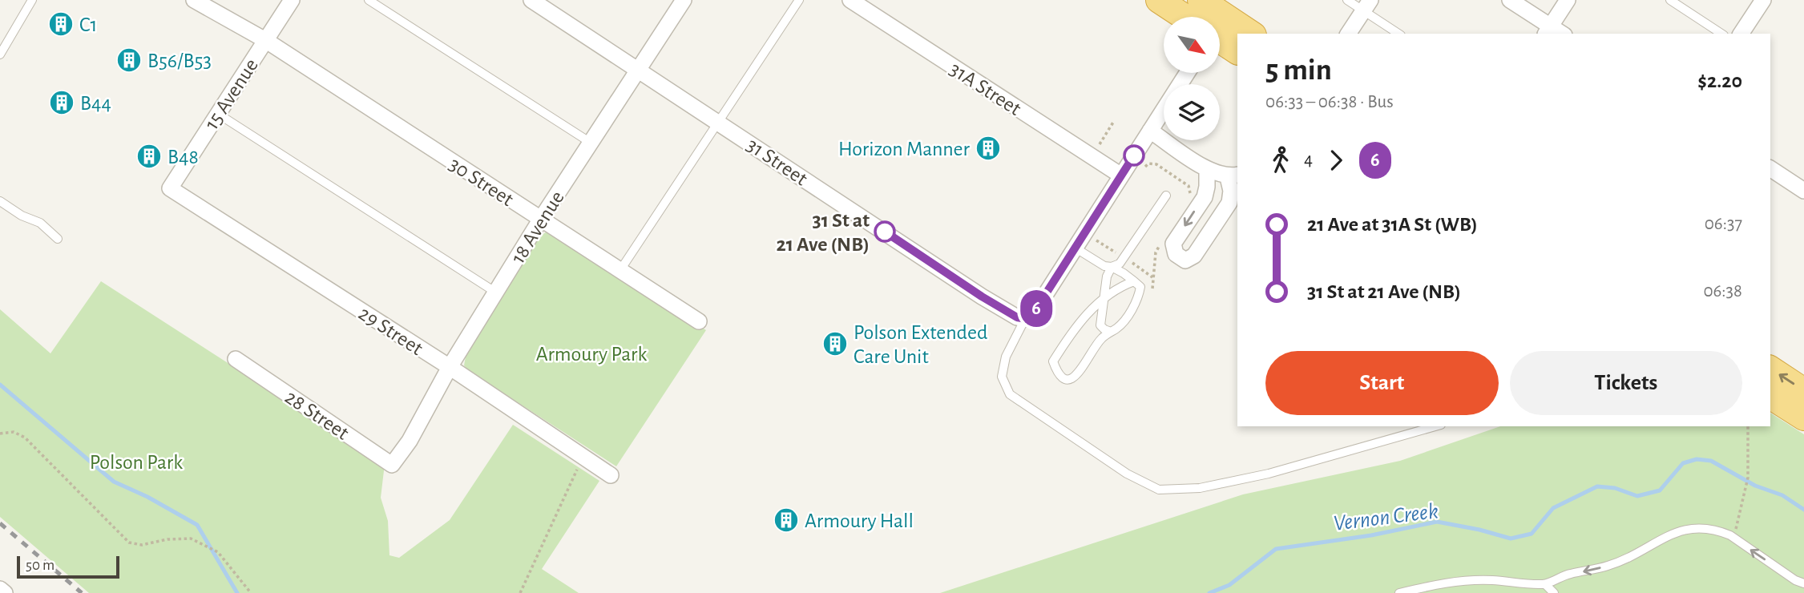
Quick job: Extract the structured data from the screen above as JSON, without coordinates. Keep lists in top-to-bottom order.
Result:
{
  "streets": {
    "street": [
      "31A Street",
      "15 Avenue",
      "31 Street",
      "30 Street",
      "18 Avenue",
      "29 Street",
      "28 Street"
    ]
  },
  "crossings": [
    ["15 Avenue", "30 Street"],
    ["15 Avenue", "29 Street"],
    ["31 Street", "18 Avenue"],
    ["30 Street", "18 Avenue"],
    ["18 Avenue", "29 Street"],
    ["18 Avenue", "28 Street"]
  ],
  "water": ["Vernon Creek"],
  "parks": ["Armoury Park", "Polson Park"],
  "places": {
    "building": [
      "C1",
      "B56/B53",
      "B44",
      "Horizon Manner",
      "B48",
      "Polson Extended Care Unit",
      "Armoury Hall"
    ],
    "other": ["31 St at 21 Ave (NB)"]
  },
  "lines": ["bus line 6"],
  "scale_bar": "50 m",
  "north": "bottom right",
  "page": {
    "on_map": "6",
    "heading": ["5 min", "06:33 – 06:38 · Bus", "$2.20"],
    "legs": ["4", "6"],
    "list": [
      {
        "name": "21 Ave at 31A St (WB)",
        "value": "06:37"
      },
      {
        "name": "31 St at 21 Ave (NB)",
        "value": "06:38"
      }
    ],
    "buttons": ["Start", "Tickets"],
    "scale": "50 m"
  }
}
